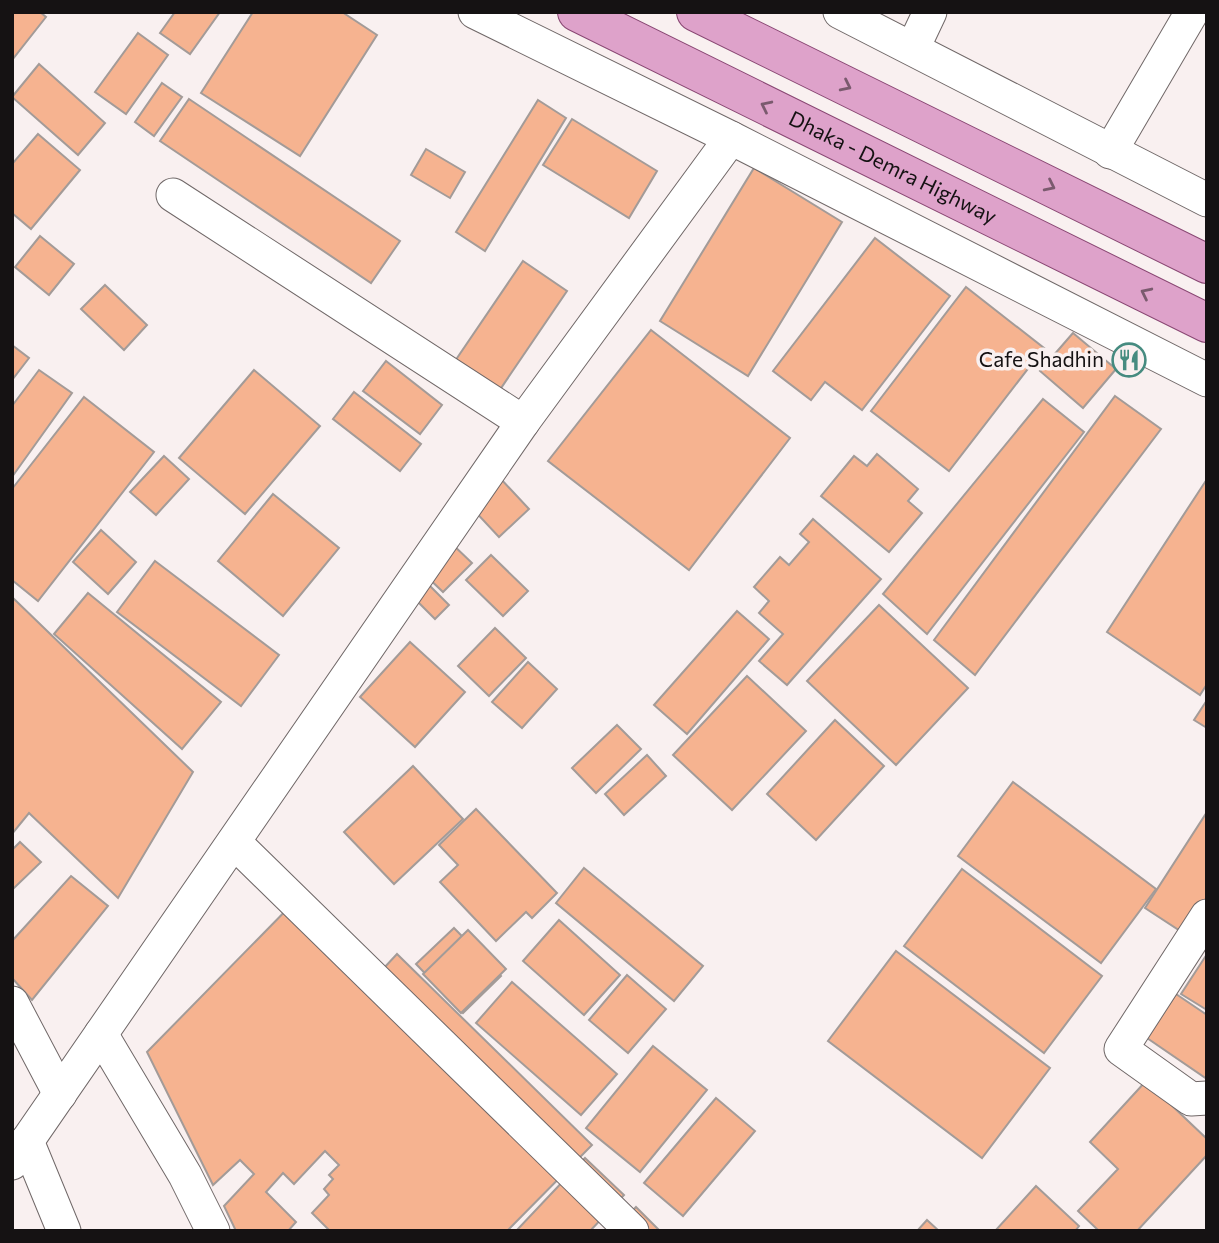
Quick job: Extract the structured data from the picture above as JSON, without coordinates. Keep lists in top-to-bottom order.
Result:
{
  "streets": {
    "main road": ["Dhaka - Demra Highway"]
  },
  "places": {
    "restaurant": ["Cafe Shadhin"]
  }
}
